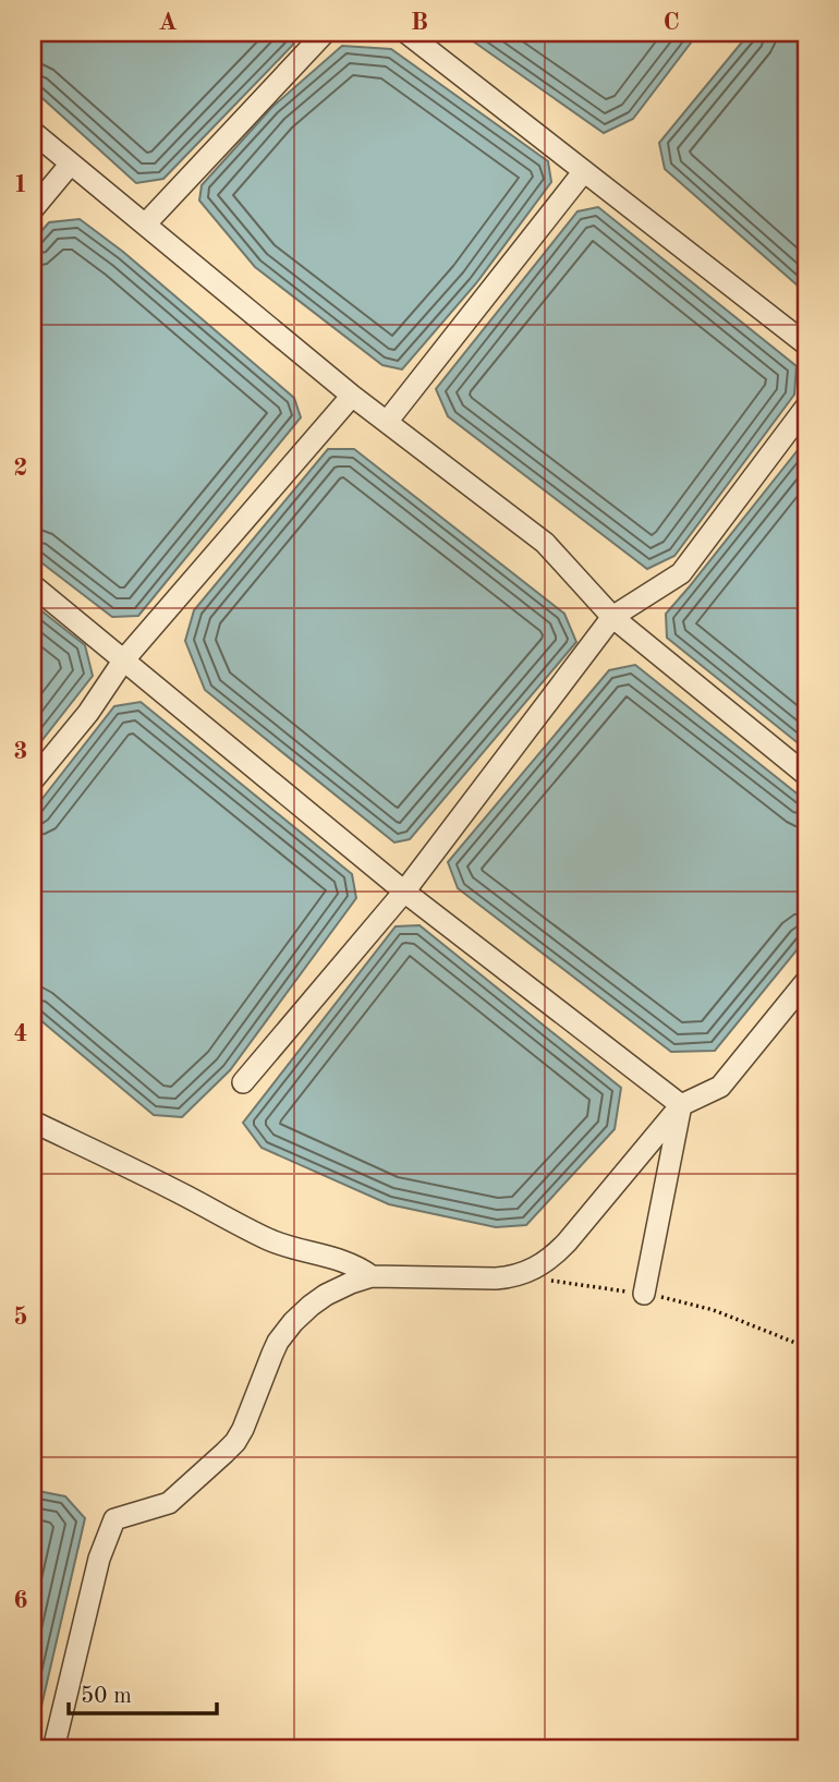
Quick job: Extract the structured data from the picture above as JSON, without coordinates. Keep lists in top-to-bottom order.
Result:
{
  "scale_bar": "50 m",
  "grid": {
    "columns": ["A", "B", "C"],
    "rows": [
      "1",
      "2",
      "3",
      "4",
      "5",
      "6"
    ]
  }
}
